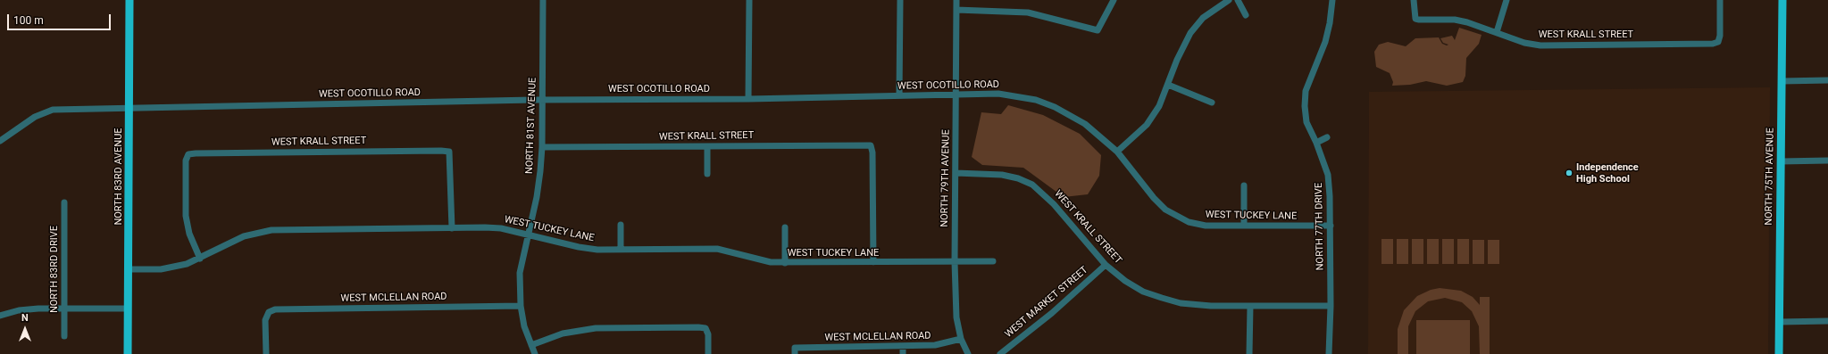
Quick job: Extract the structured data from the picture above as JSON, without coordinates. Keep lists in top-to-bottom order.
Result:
{
  "streets": {
    "main road": ["NORTH 83RD AVENUE", "NORTH 75TH AVENUE"],
    "street": [
      "WEST KRALL STREET",
      "WEST OCOTILLO ROAD",
      "NORTH 81ST AVENUE",
      "NORTH 79TH AVENUE",
      "WEST TUCKEY LANE",
      "NORTH 77TH DRIVE",
      "NORTH 83RD DRIVE",
      "WEST MCLELLAN ROAD",
      "WEST MARKET STREET"
    ]
  },
  "crossings": [
    ["WEST KRALL STREET", "NORTH 81ST AVENUE"],
    ["WEST KRALL STREET", "NORTH 79TH AVENUE"],
    ["WEST KRALL STREET", "WEST TUCKEY LANE"],
    ["WEST KRALL STREET", "NORTH 77TH DRIVE"],
    ["WEST KRALL STREET", "WEST MARKET STREET"],
    ["WEST OCOTILLO ROAD", "NORTH 81ST AVENUE"],
    ["WEST OCOTILLO ROAD", "NORTH 83RD AVENUE"],
    ["WEST OCOTILLO ROAD", "NORTH 79TH AVENUE"],
    ["WEST OCOTILLO ROAD", "WEST TUCKEY LANE"],
    ["NORTH 81ST AVENUE", "WEST TUCKEY LANE"],
    ["NORTH 81ST AVENUE", "WEST MCLELLAN ROAD"],
    ["NORTH 83RD AVENUE", "WEST TUCKEY LANE"],
    ["NORTH 79TH AVENUE", "WEST TUCKEY LANE"],
    ["NORTH 79TH AVENUE", "WEST MCLELLAN ROAD"],
    ["WEST TUCKEY LANE", "NORTH 77TH DRIVE"]
  ],
  "places": ["Independence High School"],
  "scale_bar": "100 m",
  "north": "top"
}
